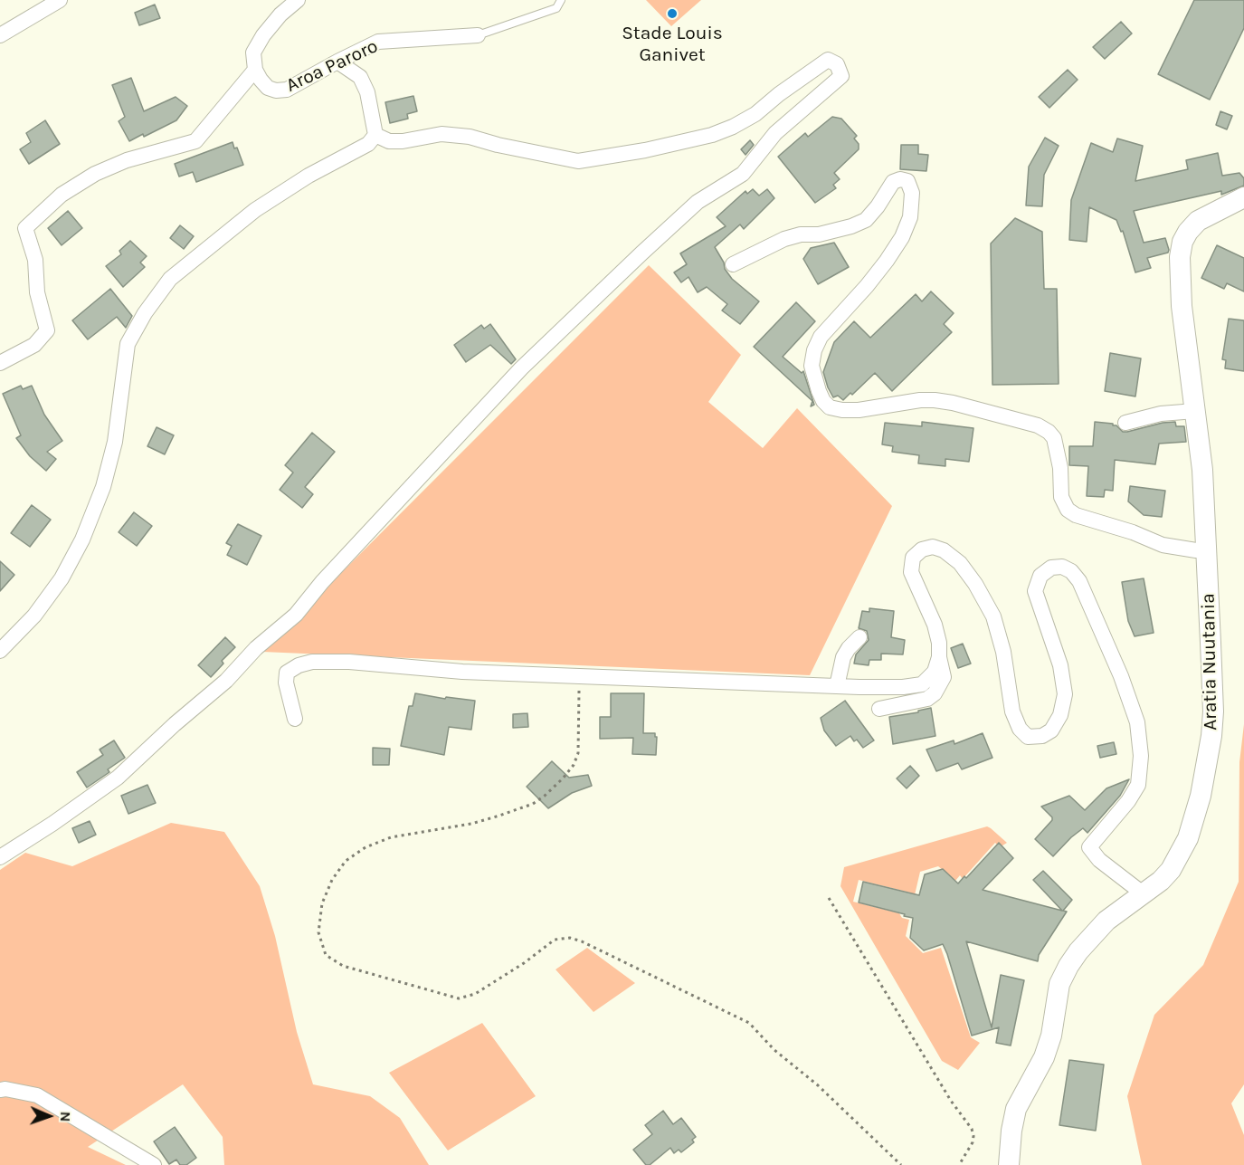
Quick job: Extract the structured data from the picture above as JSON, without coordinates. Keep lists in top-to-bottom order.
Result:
{
  "streets": {
    "street": ["Aroa Paroro", "Aratia Nuutania"]
  },
  "places": ["Stade Louis Ganivet"],
  "north": "right"
}
